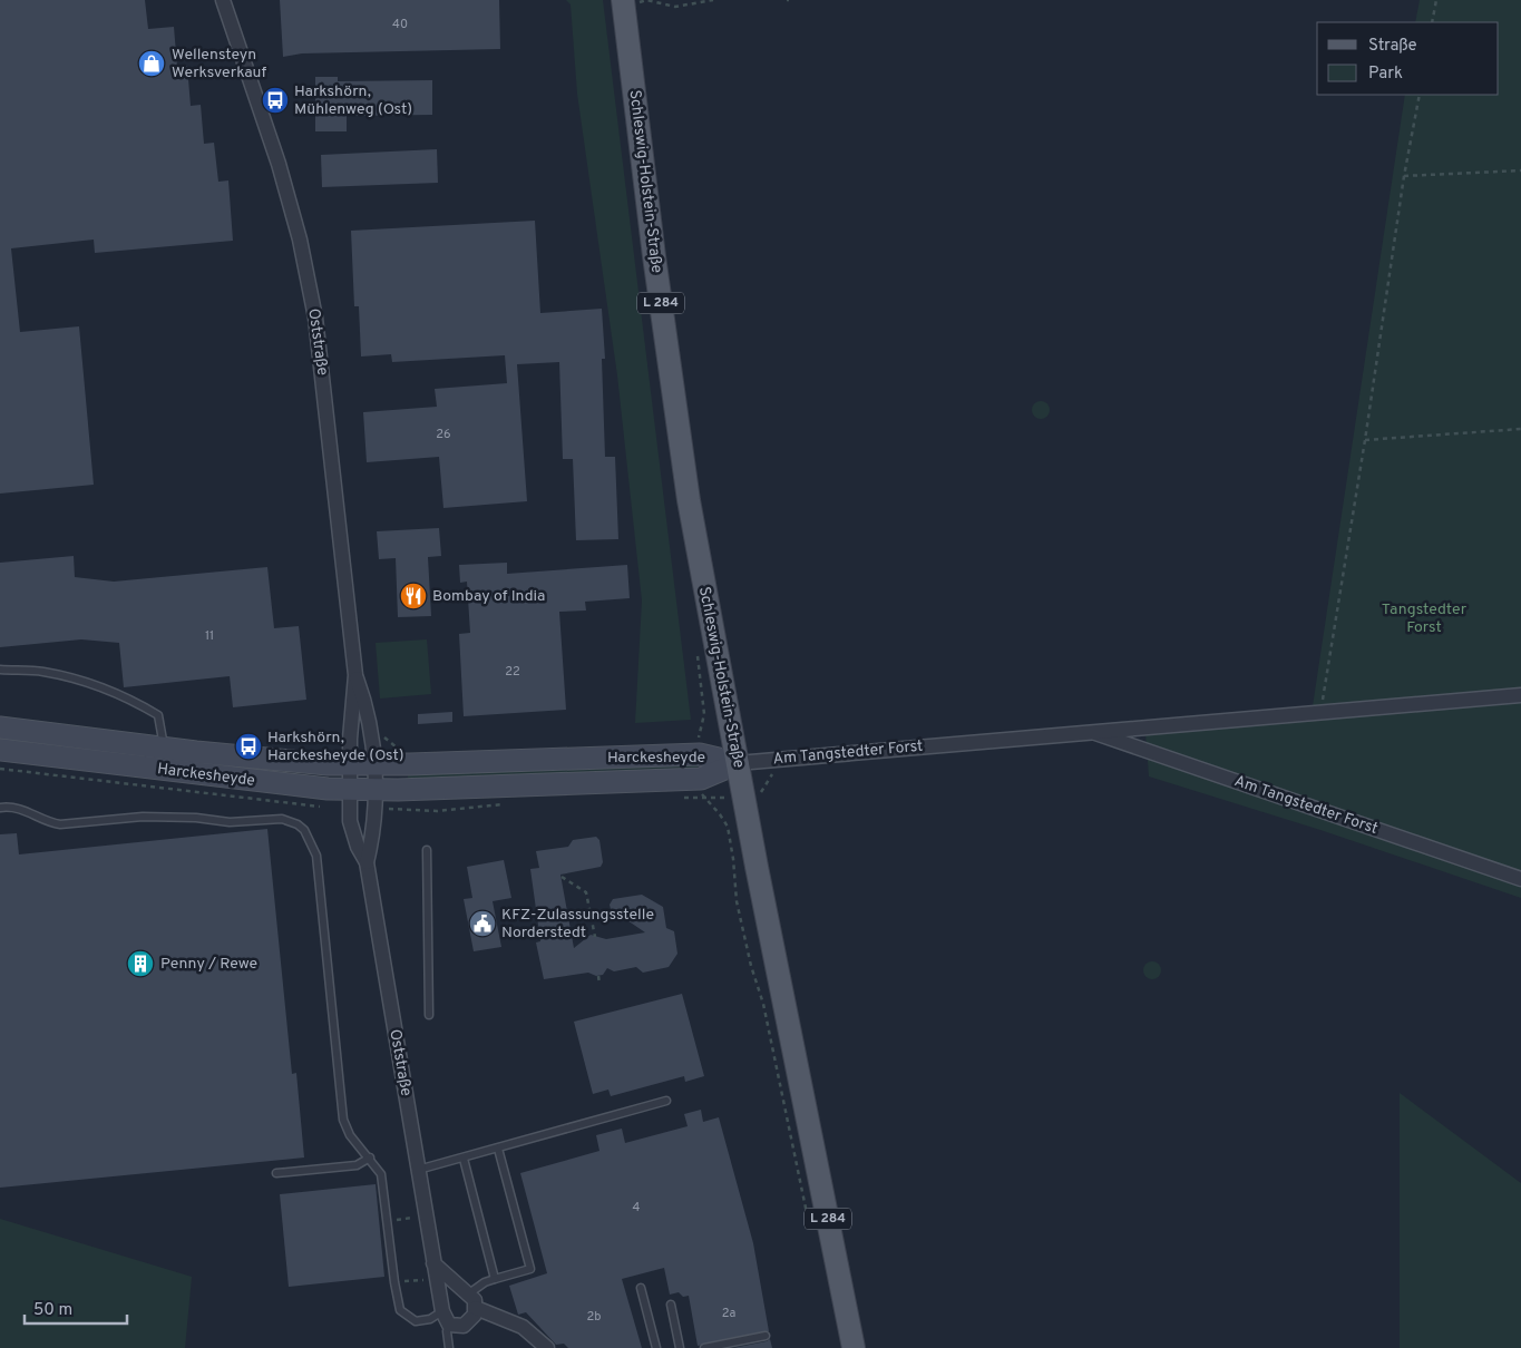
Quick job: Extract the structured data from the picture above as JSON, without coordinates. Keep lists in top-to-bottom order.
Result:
{
  "streets": {
    "main road": ["Schleswig-Holstein-Straße", "L 284", "Harckesheyde"],
    "street": ["Oststraße", "Am Tangstedter Forst"]
  },
  "crossings": [
    ["Schleswig-Holstein-Straße", "Am Tangstedter Forst"],
    ["Schleswig-Holstein-Straße", "Harckesheyde"],
    ["Oststraße", "Harckesheyde"],
    ["Am Tangstedter Forst", "Harckesheyde"]
  ],
  "parks": ["Tangstedter Forst"],
  "places": {
    "shop": ["Wellensteyn Werksverkauf"],
    "bus stop": ["Harkshörn, Mühlenweg (Ost)", "Harkshörn, Harckesheyde (Ost)"],
    "restaurant": ["Bombay of India"],
    "public building": ["KFZ-Zulassungsstelle Norderstedt"],
    "building": ["Penny / Rewe"]
  },
  "house_numbers": [
    "40",
    "26",
    "11",
    "22",
    "4",
    "2a",
    "2b"
  ],
  "legend": ["Straße", "Park"],
  "scale_bar": "50 m"
}
